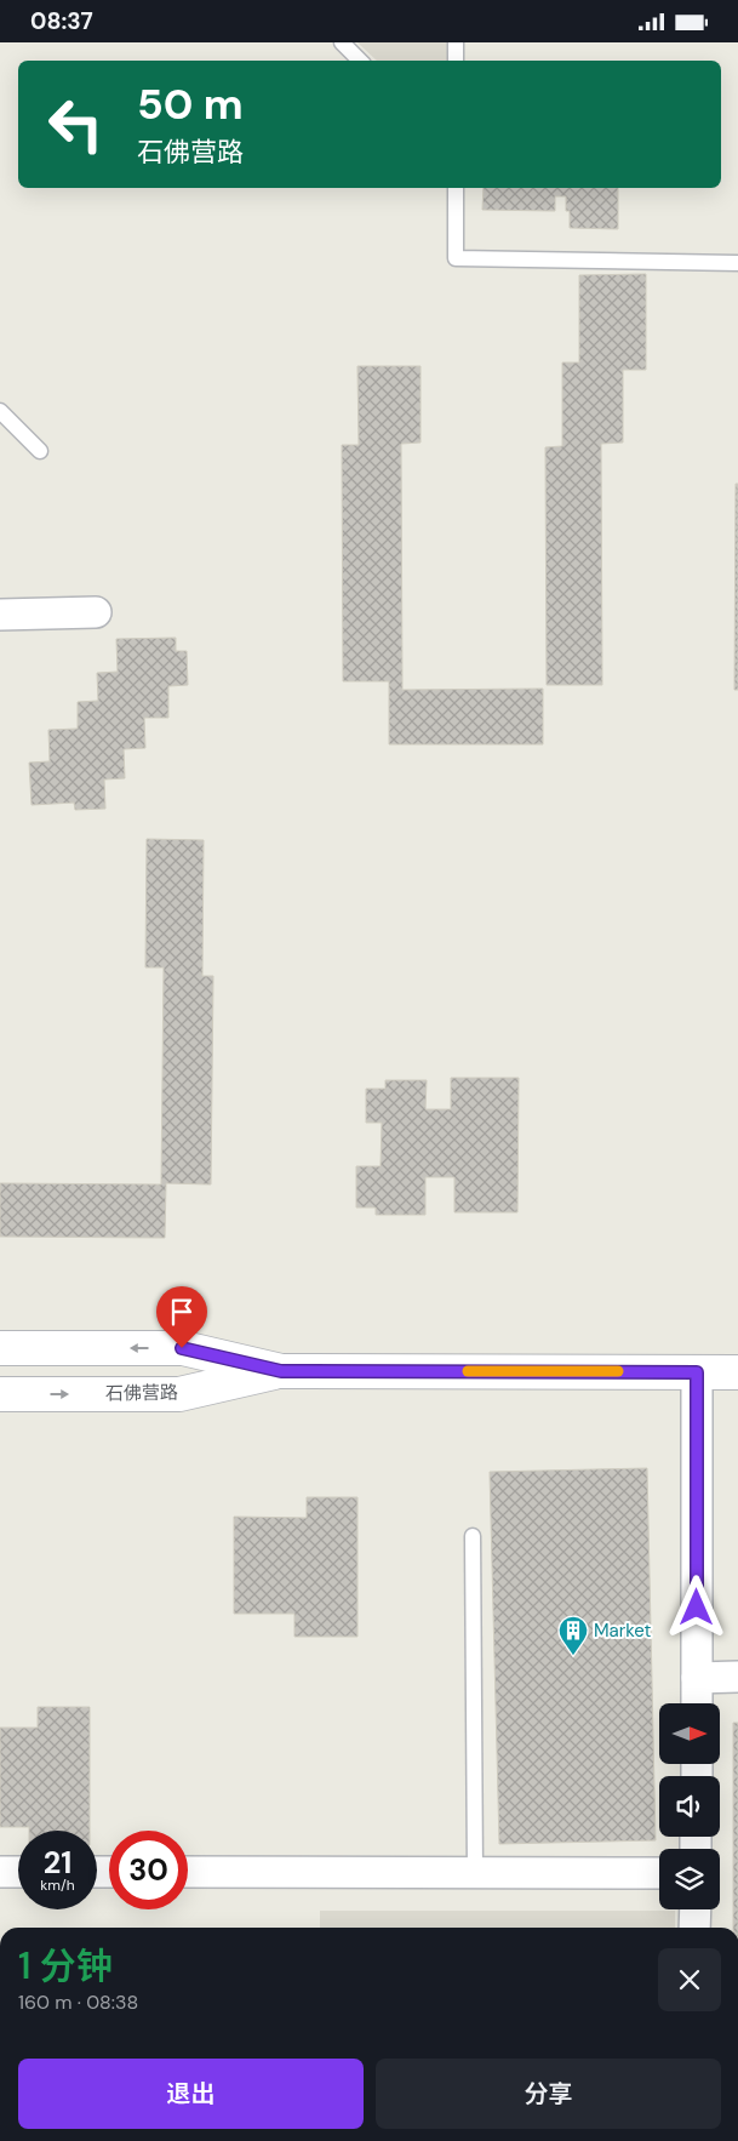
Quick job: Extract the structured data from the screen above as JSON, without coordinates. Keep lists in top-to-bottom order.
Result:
{
  "streets": {
    "street": ["石佛营路"]
  },
  "places": {
    "building": ["Market"]
  },
  "north": "right",
  "page": {
    "status": "08:37",
    "turn": ["50 m", "石佛营路"],
    "speed": "21 km/h",
    "limit": "30",
    "heading": ["1 分钟", "160 m · 08:38"],
    "buttons": ["退出", "分享"]
  }
}
